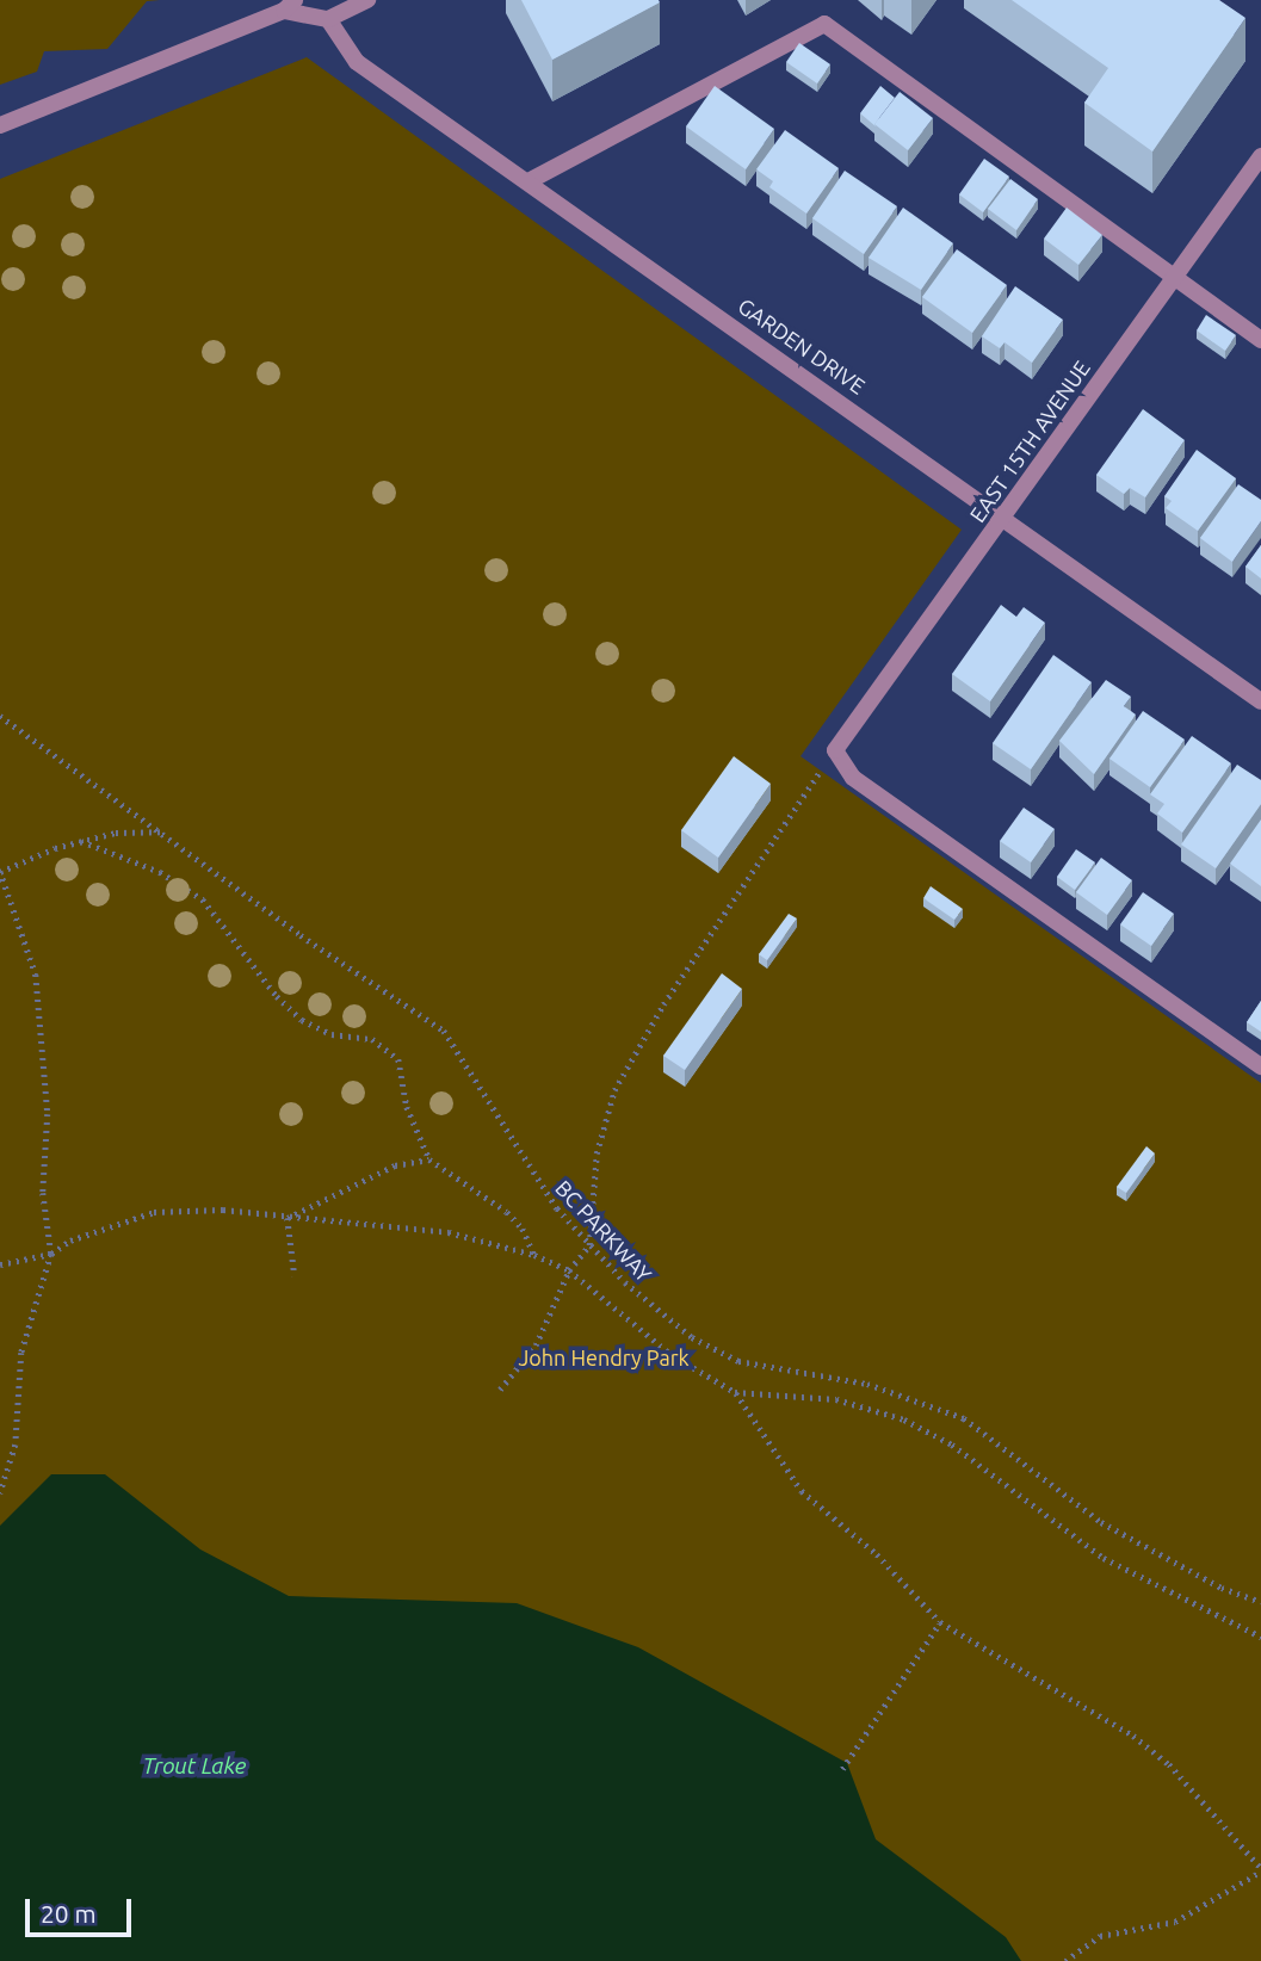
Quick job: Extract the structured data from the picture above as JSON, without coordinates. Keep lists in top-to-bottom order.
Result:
{
  "streets": {
    "street": ["GARDEN DRIVE", "EAST 15TH AVENUE"],
    "path": ["BC PARKWAY"]
  },
  "crossings": [
    ["GARDEN DRIVE", "EAST 15TH AVENUE"]
  ],
  "water": ["Trout Lake"],
  "parks": ["John Hendry Park"],
  "scale_bar": "20 m"
}
